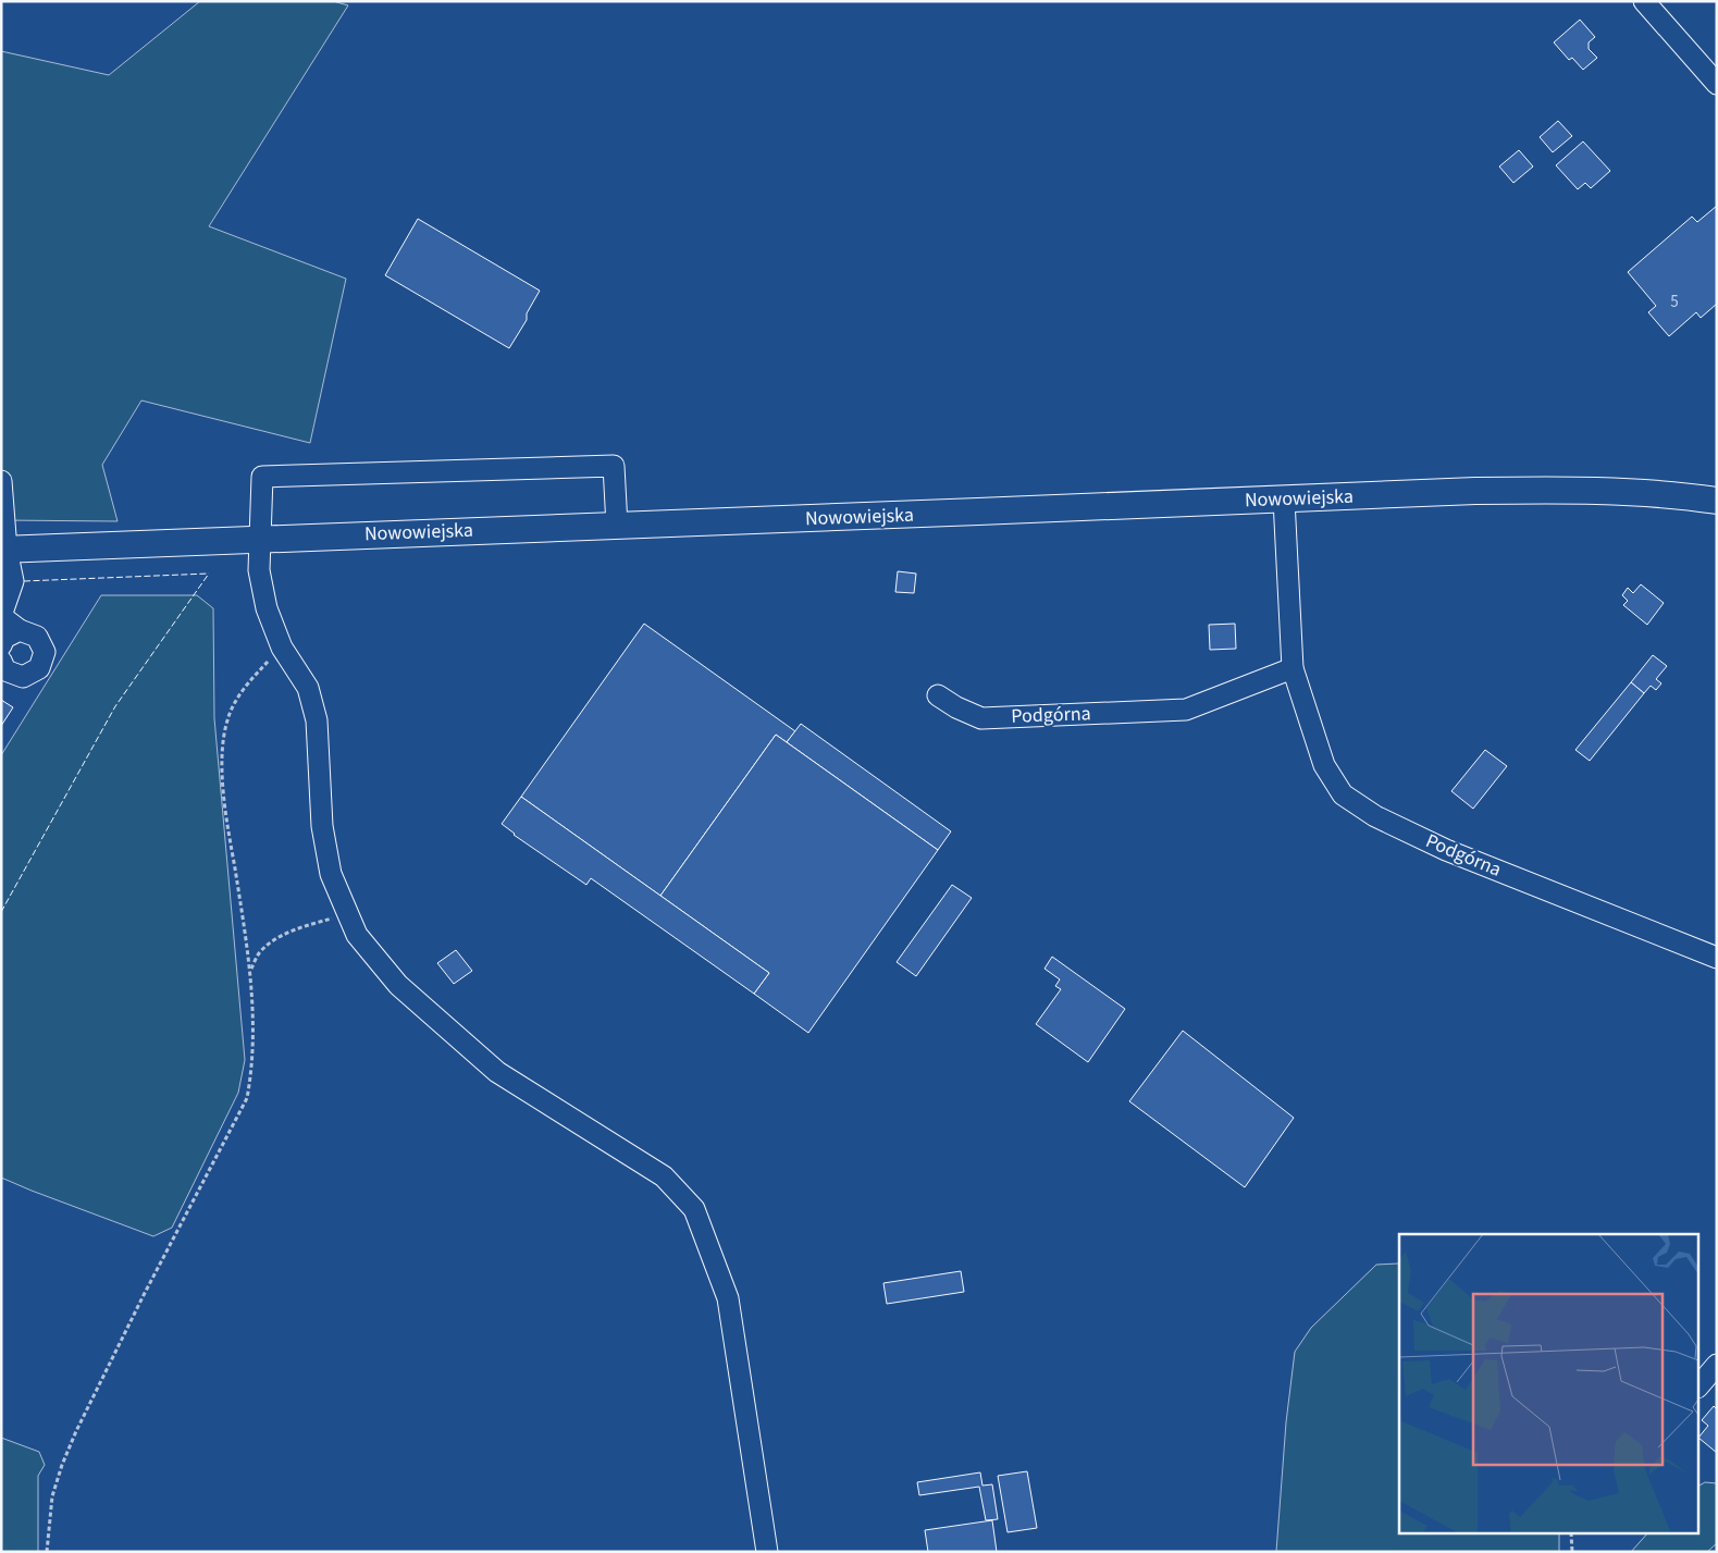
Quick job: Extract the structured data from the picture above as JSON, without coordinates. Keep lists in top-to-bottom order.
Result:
{
  "streets": {
    "main road": ["Nowowiejska"],
    "street": ["Podgórna"]
  },
  "crossings": [
    ["Nowowiejska", "Podgórna"]
  ],
  "house_numbers": ["5"]
}
